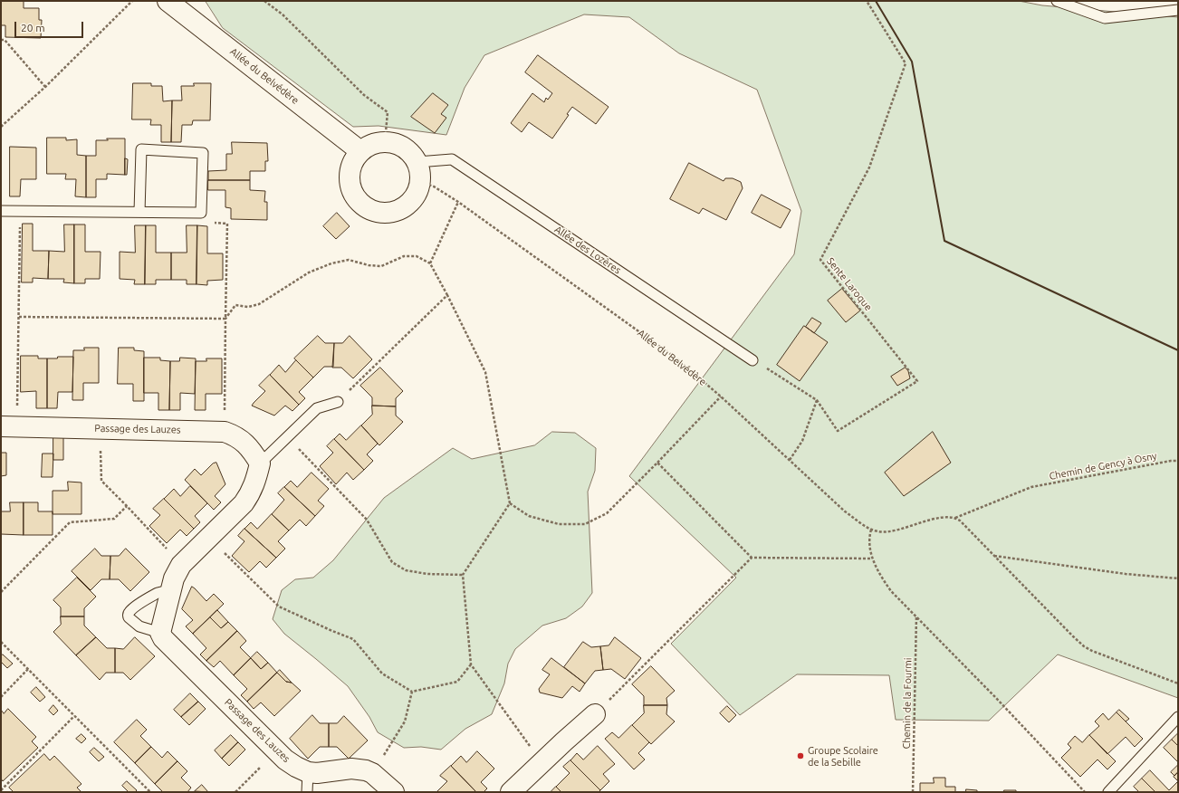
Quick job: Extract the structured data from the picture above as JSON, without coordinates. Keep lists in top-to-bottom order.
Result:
{
  "streets": {
    "street": ["Allée du Belvédère", "Passage des Lauzes"],
    "lane": ["Allée des Lozères"],
    "path": ["Sente Laroque", "Chemin de Gency à Osny", "Chemin de la Fourmi"]
  },
  "crossings": [
    ["Allée du Belvédère", "Allée des Lozères"],
    ["Allée du Belvédère", "Chemin de Gency à Osny"],
    ["Allée des Lozères", "Sente Laroque"]
  ],
  "places": ["Groupe Scolaire de la Sebille"],
  "scale_bar": "20 m"
}
